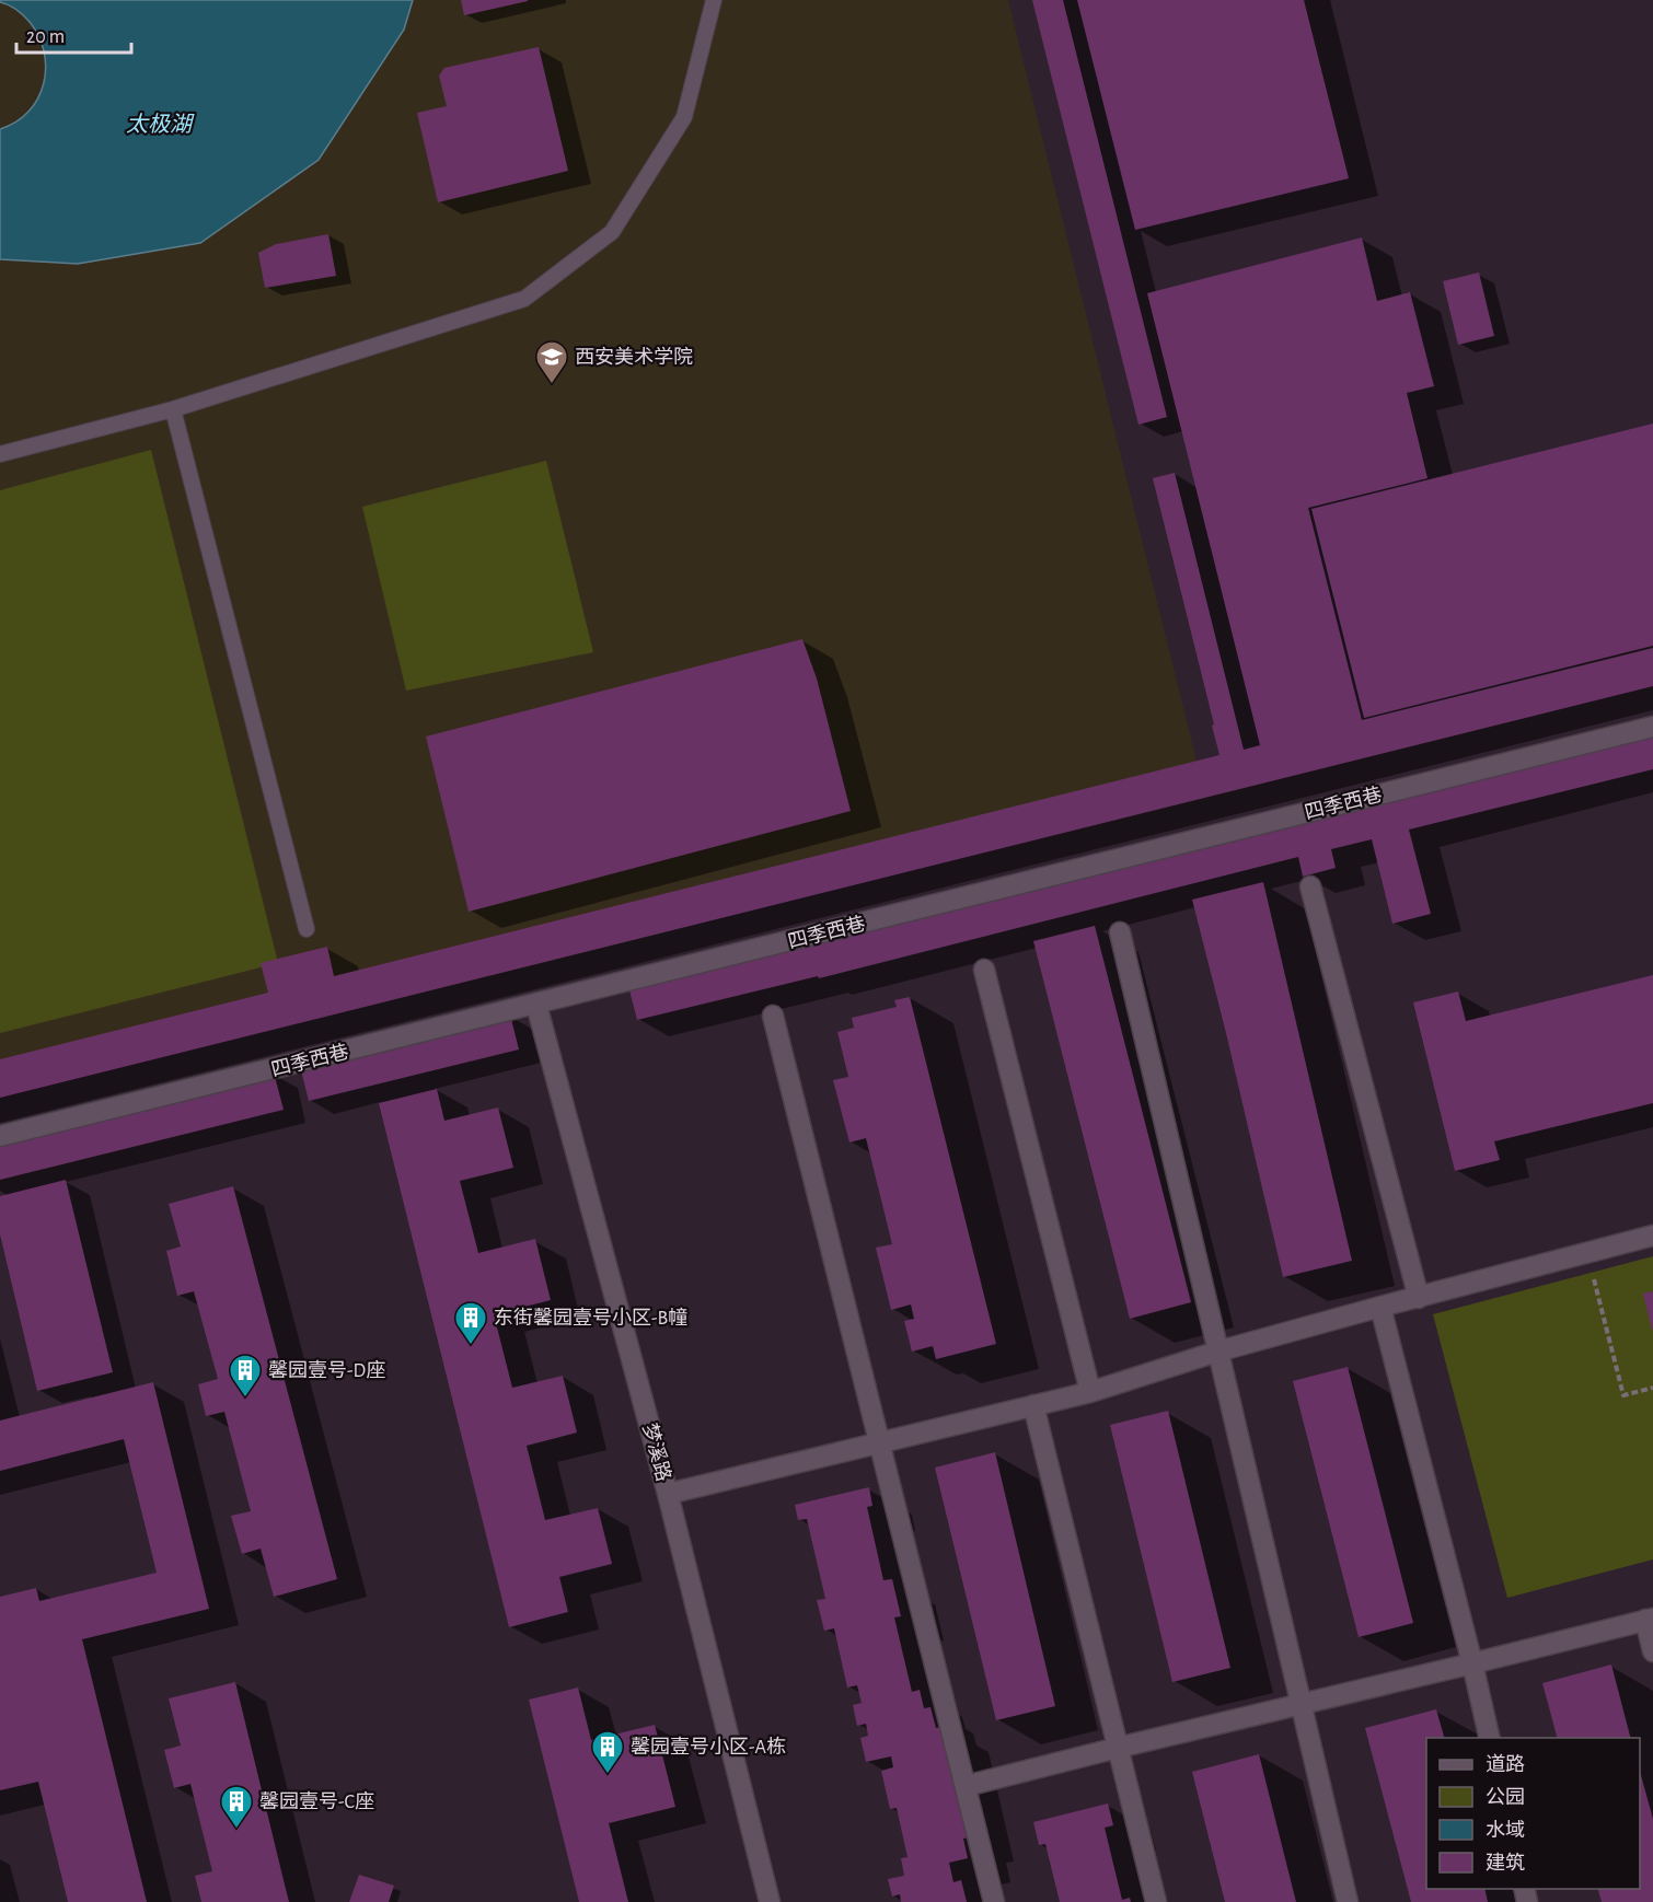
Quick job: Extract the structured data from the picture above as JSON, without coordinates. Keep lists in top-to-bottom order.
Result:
{
  "streets": {
    "street": ["四季西巷", "梦溪路"]
  },
  "crossings": [
    ["四季西巷", "梦溪路"]
  ],
  "water": ["太极湖"],
  "places": {
    "school or university": ["西安美术学院"],
    "building": [
      "东街馨园壹号小区-B幢",
      "馨园壹号-D座",
      "馨园壹号小区-A栋",
      "馨园壹号-C座"
    ]
  },
  "legend": [
    "道路",
    "公园",
    "水域",
    "建筑"
  ],
  "scale_bar": "20 m"
}
